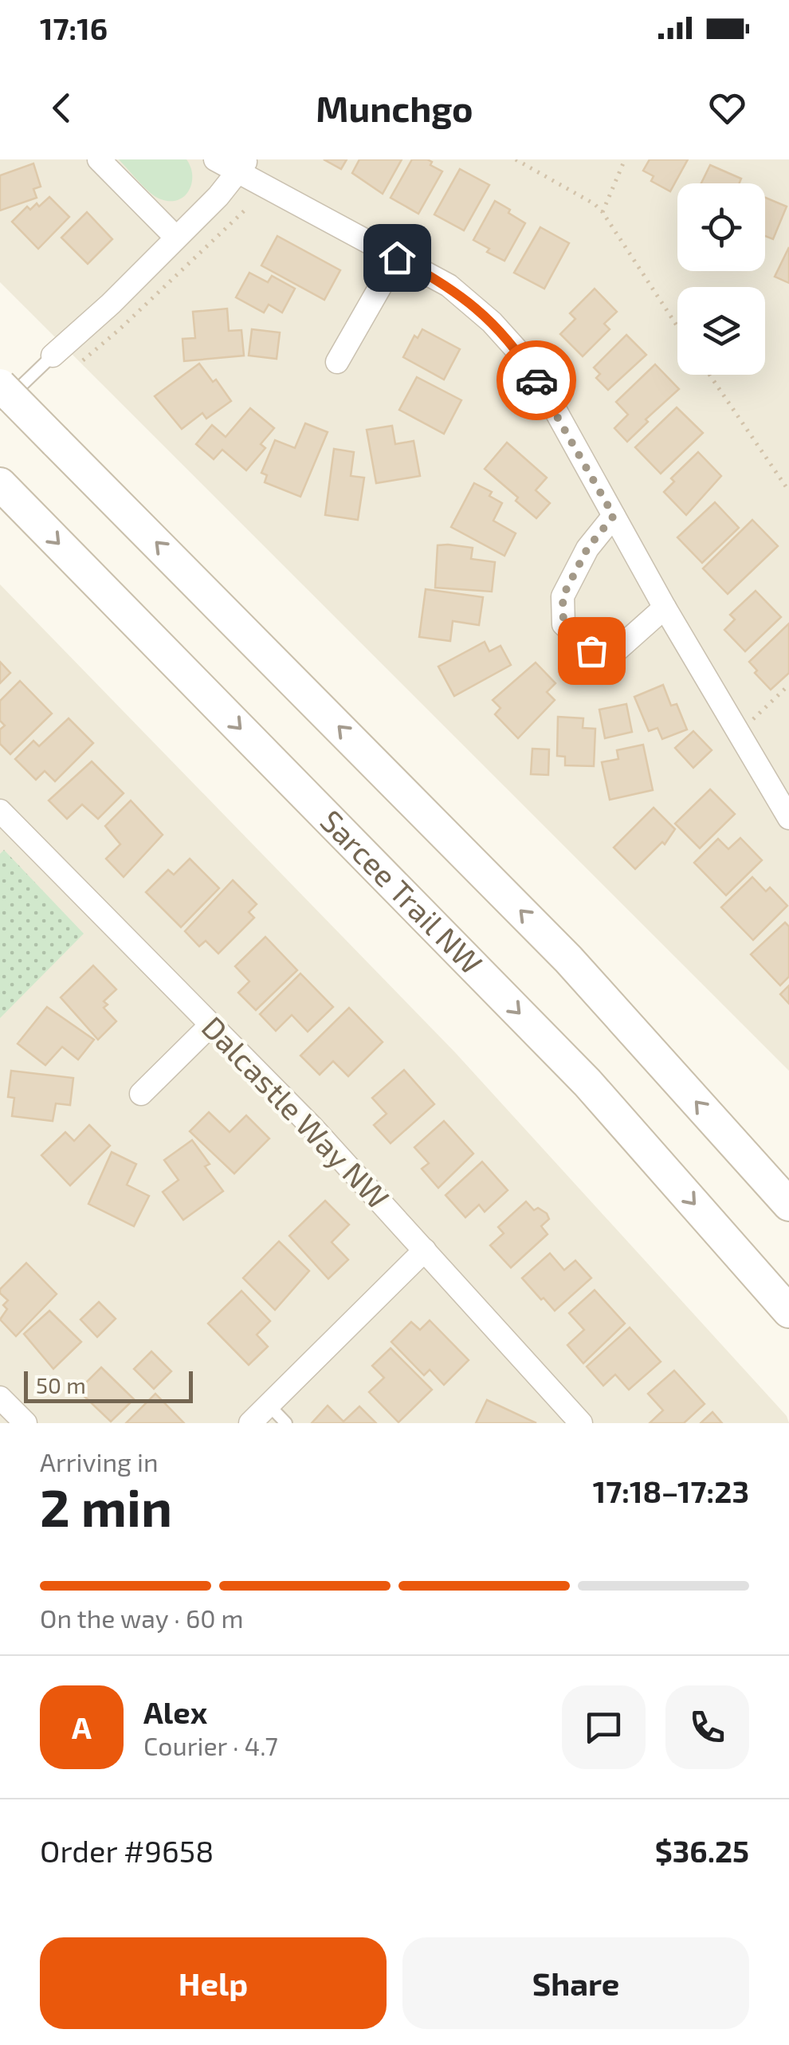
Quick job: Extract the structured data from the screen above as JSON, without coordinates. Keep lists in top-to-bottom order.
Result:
{
  "streets": {
    "main road": ["Sarcee Trail NW"],
    "street": ["Dalcastle Way NW"]
  },
  "scale_bar": "50 m",
  "page": {
    "status": "17:16",
    "header": "Munchgo",
    "scale": "50 m",
    "heading": ["2 min", "Arriving in", "17:18–17:23"],
    "panel": [
      "Alex",
      "Courier · 4.7",
      "Order #9658",
      "$36.25"
    ],
    "bar": "On the way · 60 m",
    "round": "A",
    "buttons": ["Help", "Share"]
  }
}
